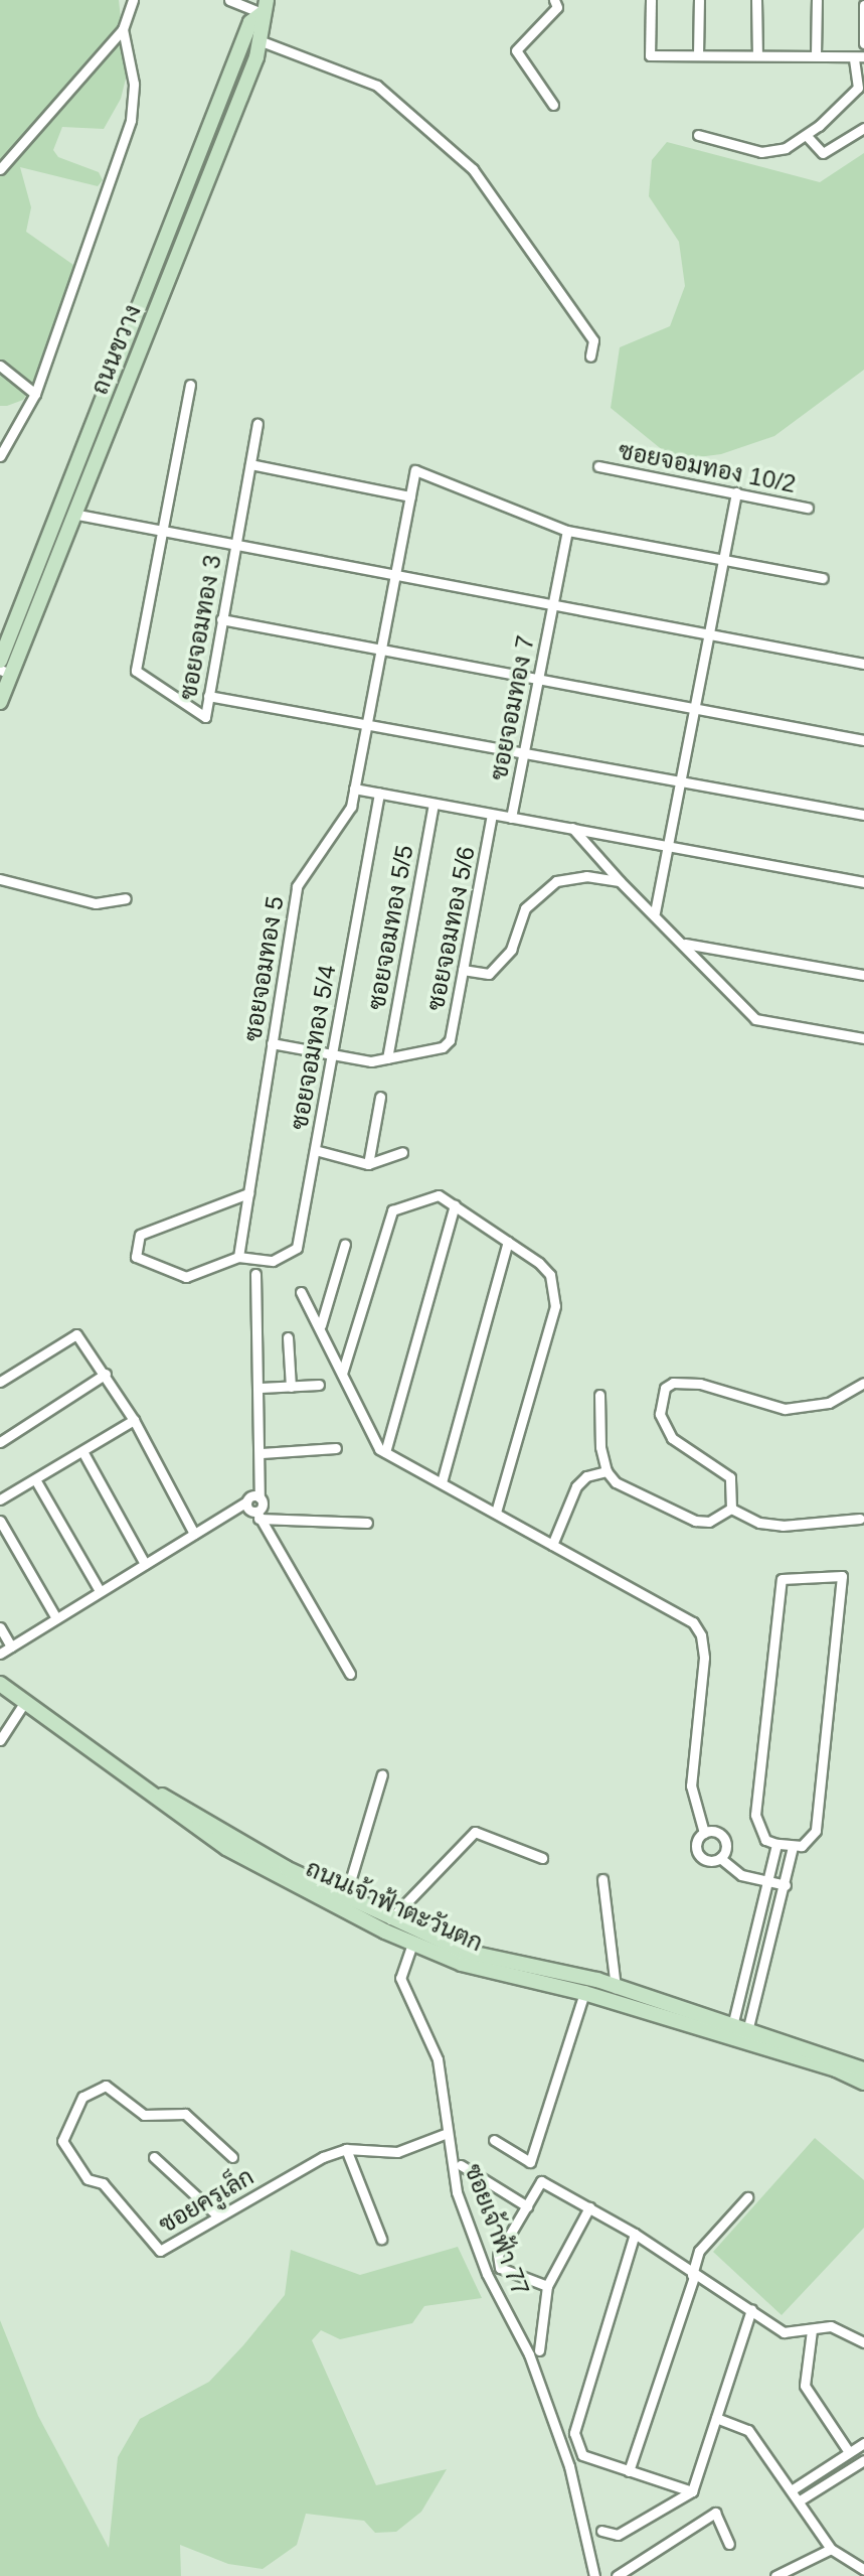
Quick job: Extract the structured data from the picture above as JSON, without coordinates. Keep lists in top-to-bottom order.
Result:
{
  "streets": {
    "main road": ["ถนนขวาง", "ถนนเจ้าฟ้าตะวันตก"],
    "street": [
      "ซอยจอมทอง 10/2",
      "ซอยจอมทอง 3",
      "ซอยจอมทอง 7",
      "ซอยจอมทอง 5/5",
      "ซอยจอมทอง 5/6",
      "ซอยจอมทอง 5",
      "ซอยจอมทอง 5/4",
      "ซอยครูเล็ก",
      "ซอยเจ้าฟ้า 77"
    ]
  },
  "crossings": [
    ["ซอยจอมทอง 7", "ซอยจอมทอง 5"],
    ["ซอยจอมทอง 5/5", "ซอยจอมทอง 5/6"],
    ["ซอยจอมทอง 5", "ซอยจอมทอง 5/4"],
    ["ถนนเจ้าฟ้าตะวันตก", "ซอยเจ้าฟ้า 77"],
    ["ซอยครูเล็ก", "ซอยเจ้าฟ้า 77"]
  ]
}
